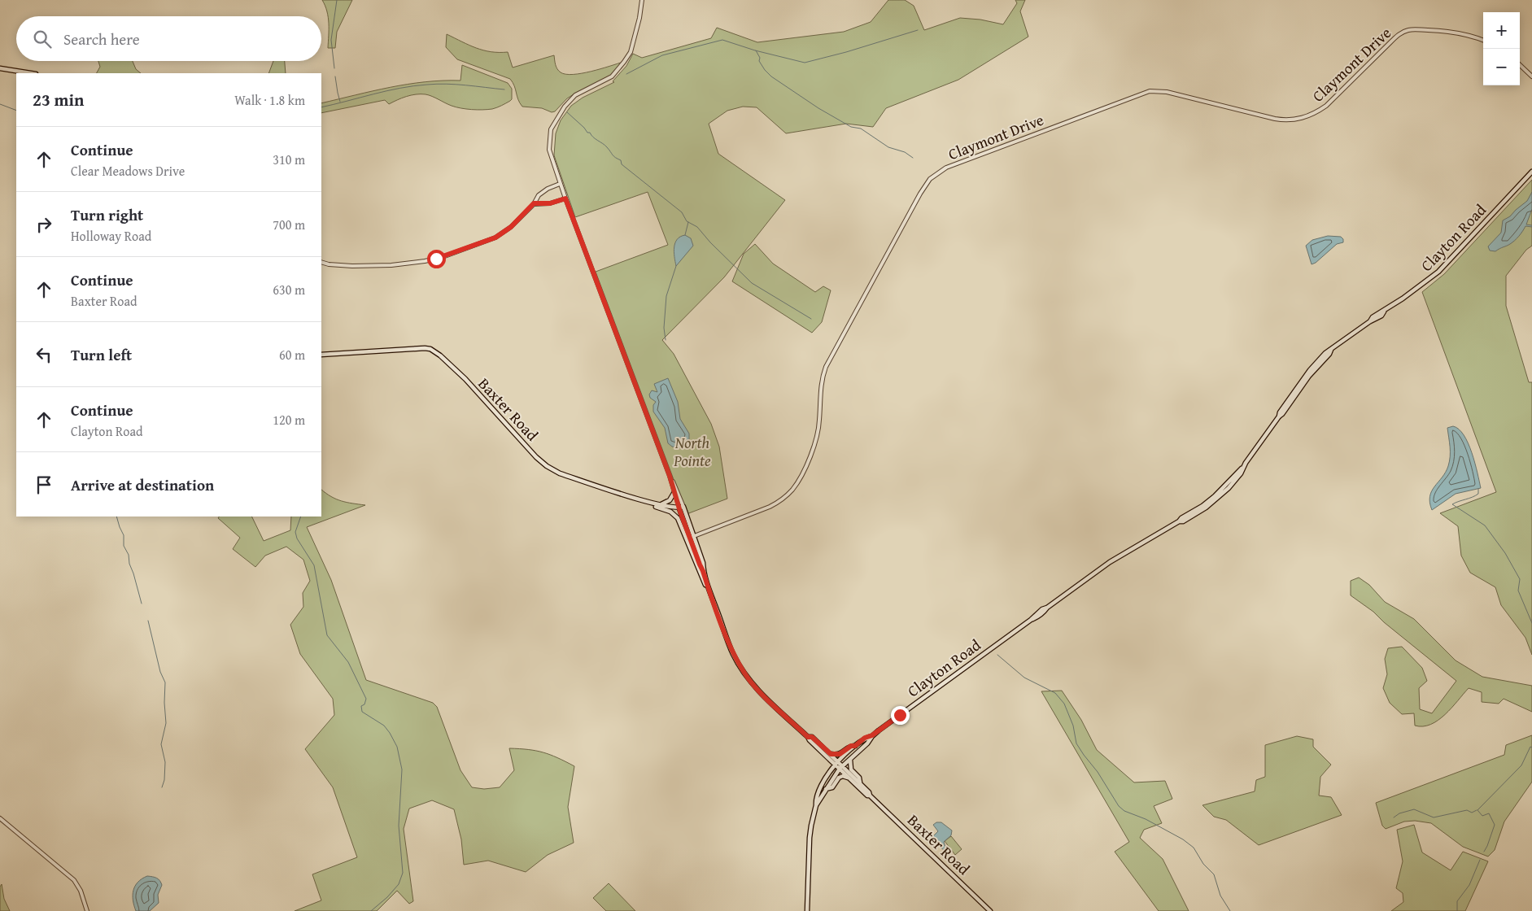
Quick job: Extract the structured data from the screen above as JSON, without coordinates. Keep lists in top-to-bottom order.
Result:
{
  "streets": {
    "main road": ["Clayton Road", "Baxter Road"],
    "street": ["Claymont Drive"]
  },
  "crossings": [
    ["Claymont Drive", "Baxter Road"],
    ["Clayton Road", "Baxter Road"]
  ],
  "parks": ["North Pointe"],
  "page": {
    "map_buttons": ["+", "−"],
    "search": "Search here",
    "heading": ["23 min", "Walk · 1.8 km"],
    "list": [
      ["Continue", "Clear Meadows Drive", "310 m"],
      ["Turn right", "Holloway Road", "700 m"],
      ["Continue", "Baxter Road", "630 m"],
      ["Turn left", "60 m"],
      ["Continue", "Clayton Road", "120 m"],
      "Arrive at destination"
    ]
  }
}
